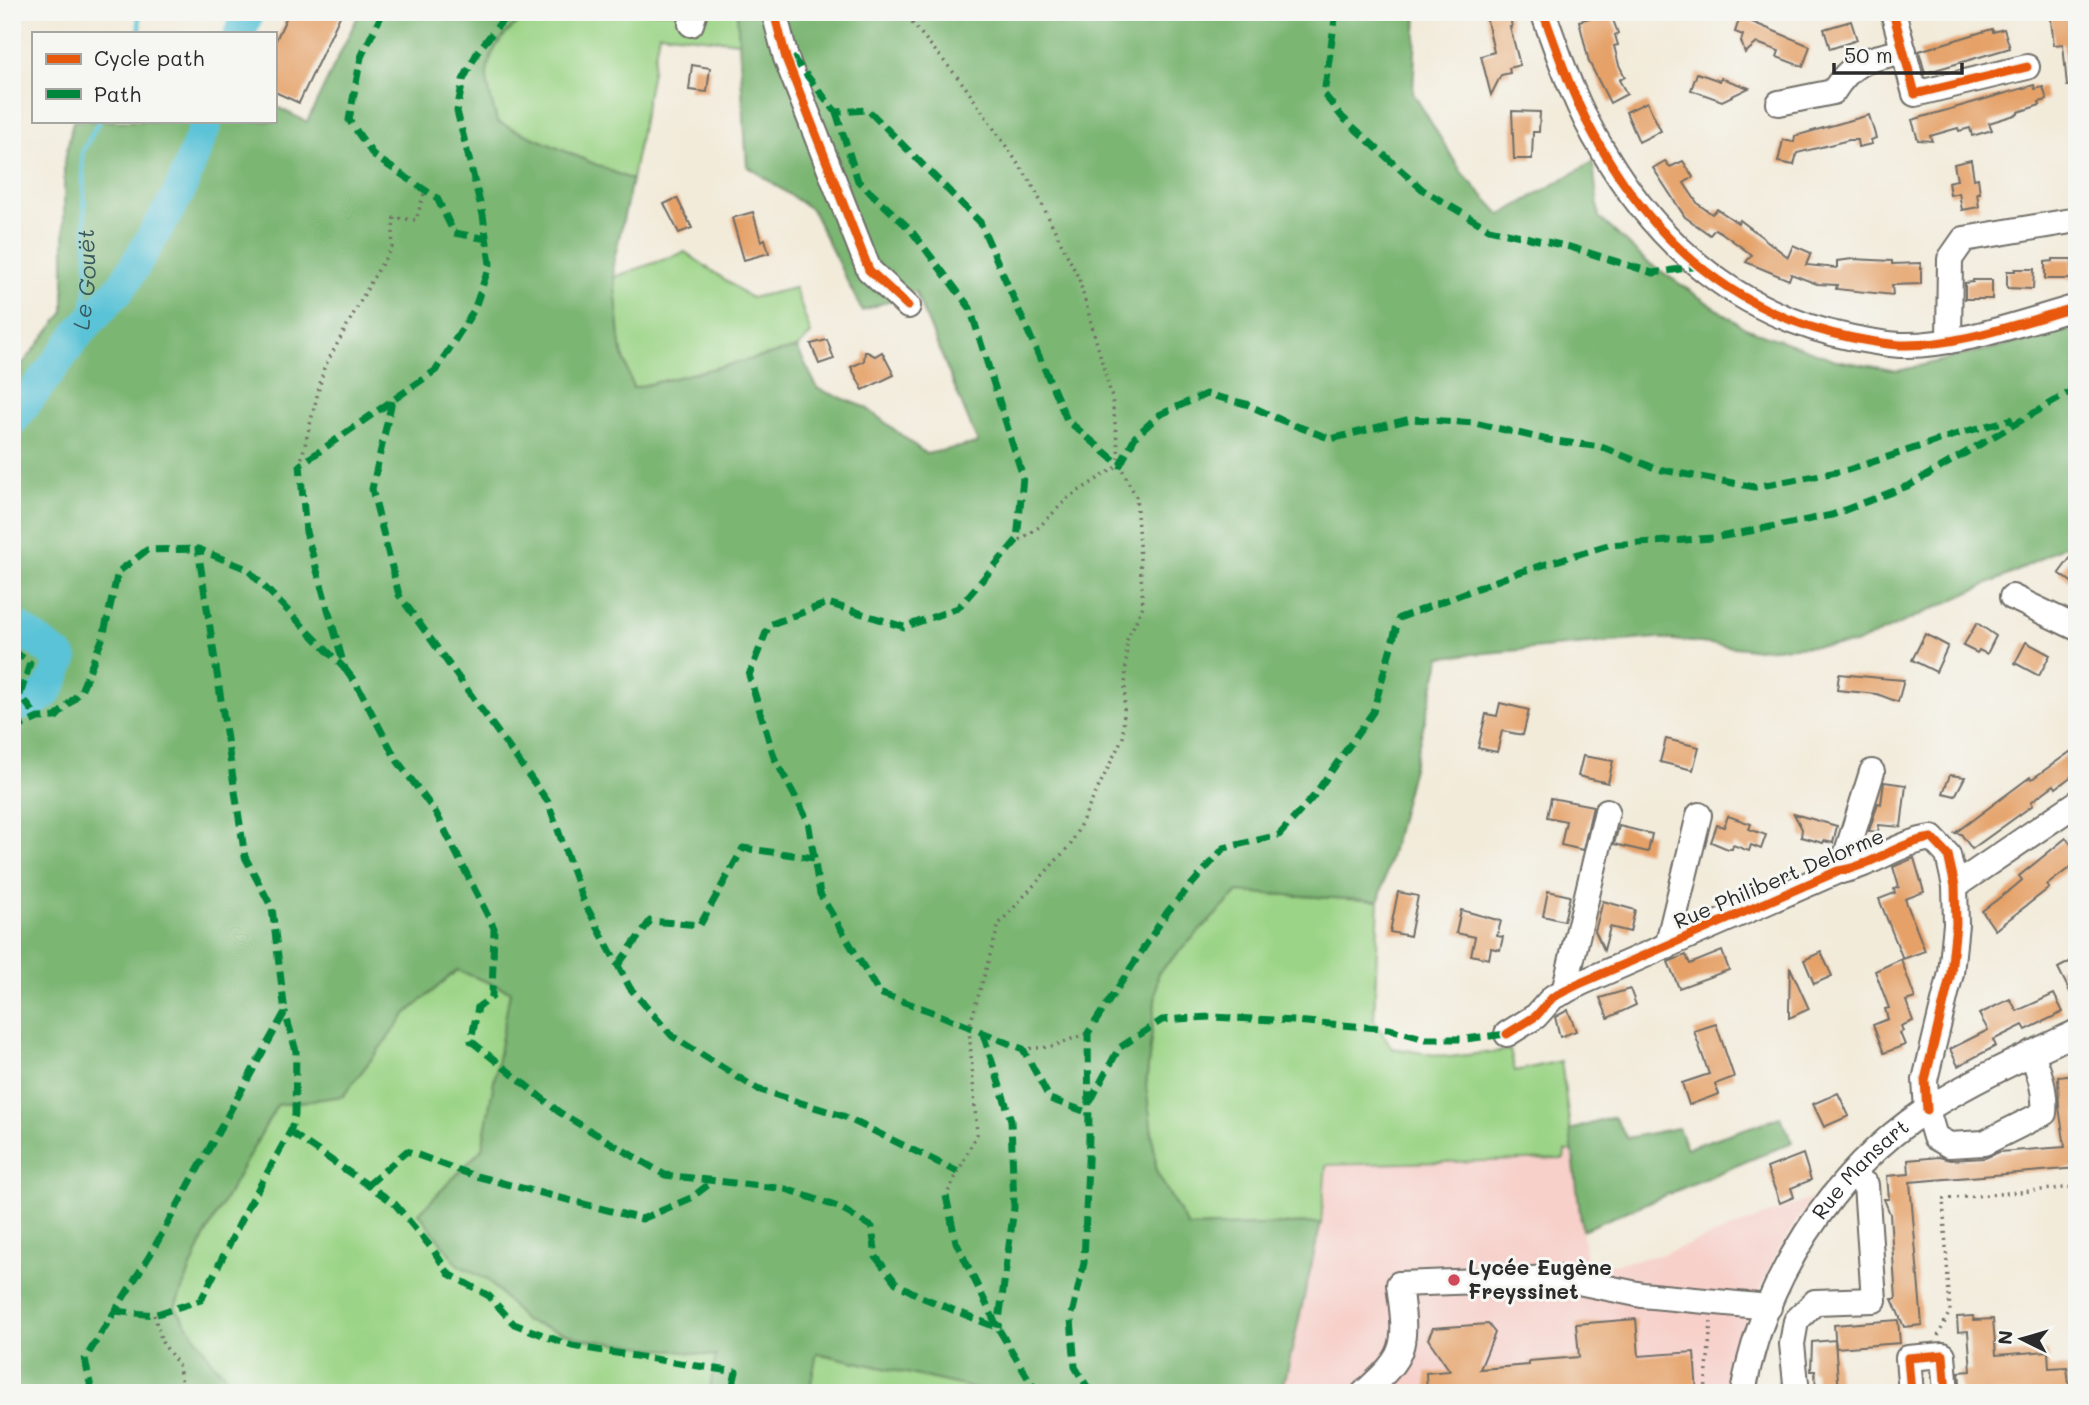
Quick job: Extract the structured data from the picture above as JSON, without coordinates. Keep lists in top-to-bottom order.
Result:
{
  "streets": {
    "street": ["Rue Philibert Delorme", "Rue Mansart"]
  },
  "crossings": [
    ["Rue Philibert Delorme", "Rue Mansart"]
  ],
  "water": ["Le Gouët"],
  "places": ["Lycée Eugène Freyssinet"],
  "legend": ["Cycle path", "Path"],
  "scale_bar": "50 m",
  "north": "left"
}
